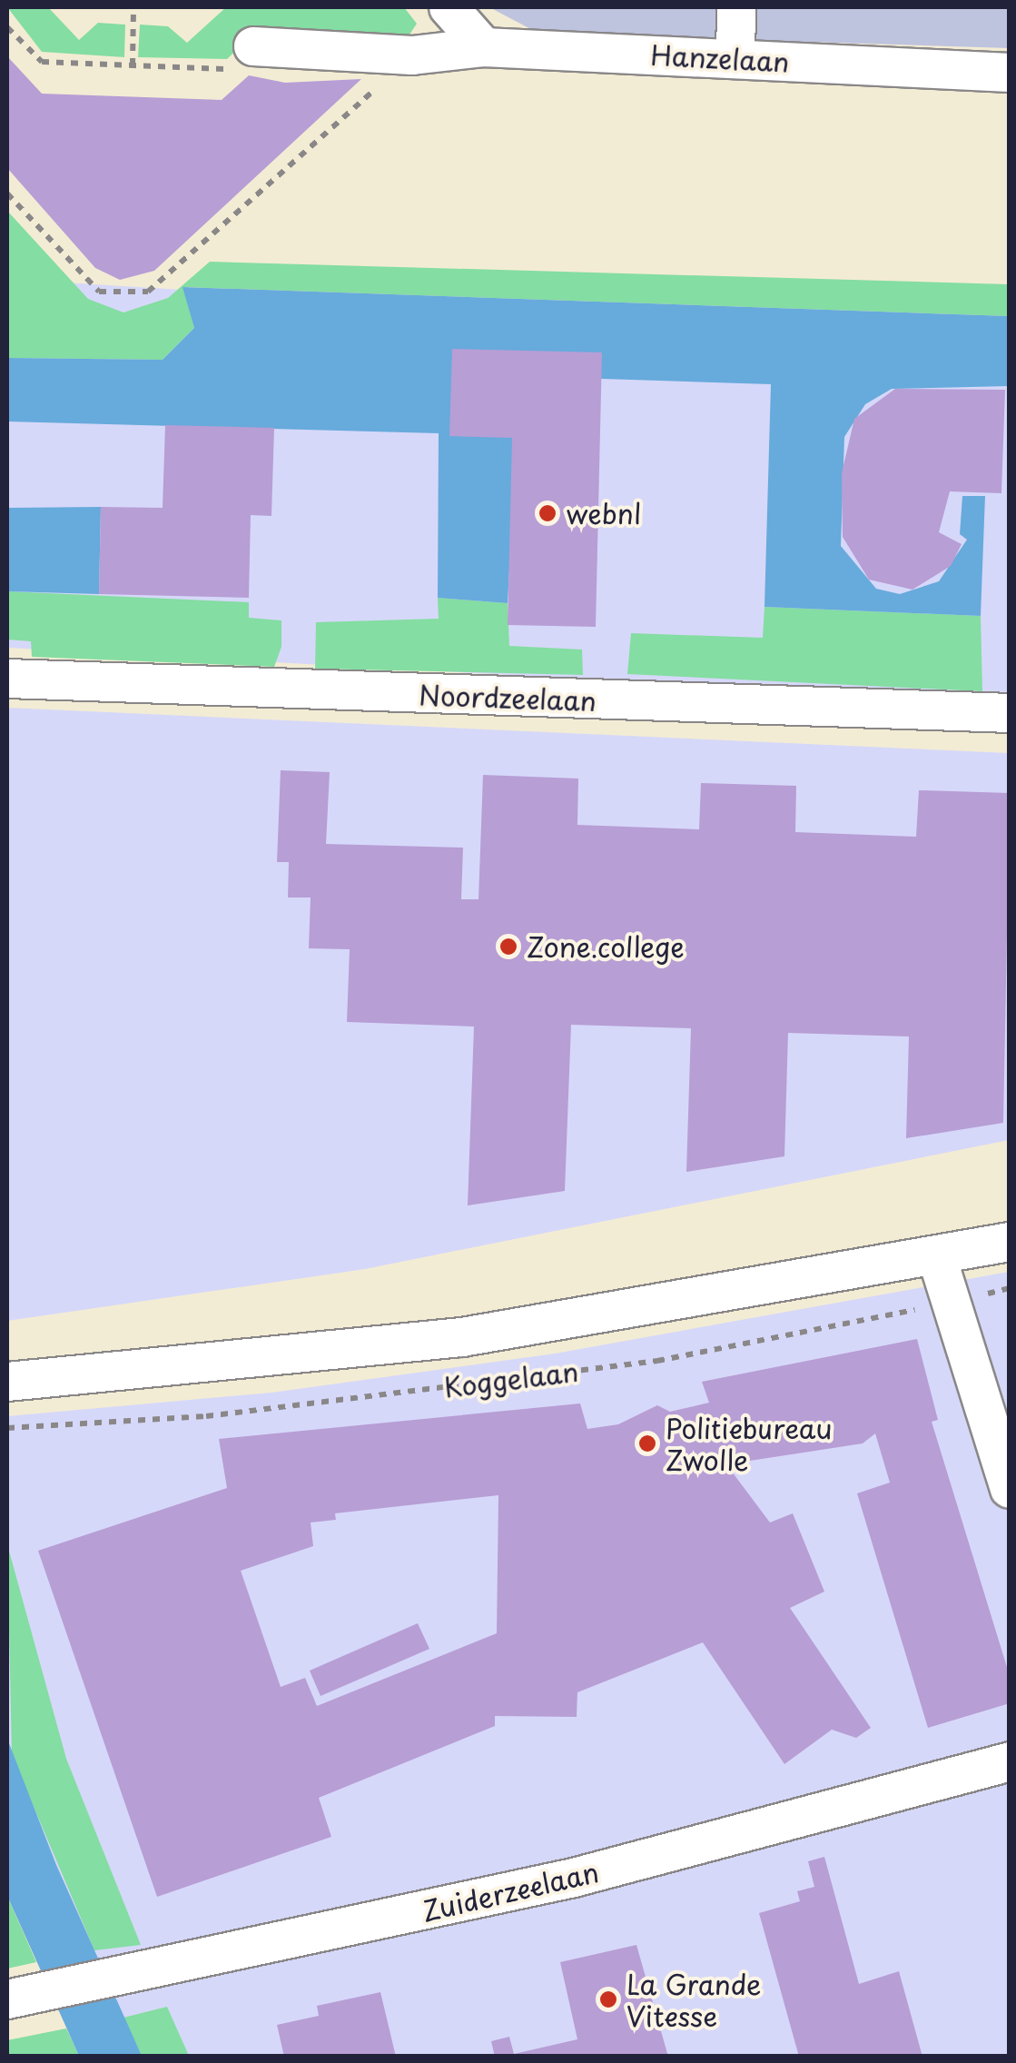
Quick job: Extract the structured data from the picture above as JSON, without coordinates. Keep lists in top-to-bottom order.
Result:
{
  "streets": {
    "street": [
      "Hanzelaan",
      "Noordzeelaan",
      "Koggelaan",
      "Zuiderzeelaan"
    ]
  },
  "places": [
    "webnl",
    "Zone.college",
    "Politiebureau Zwolle",
    "La Grande Vitesse"
  ]
}
